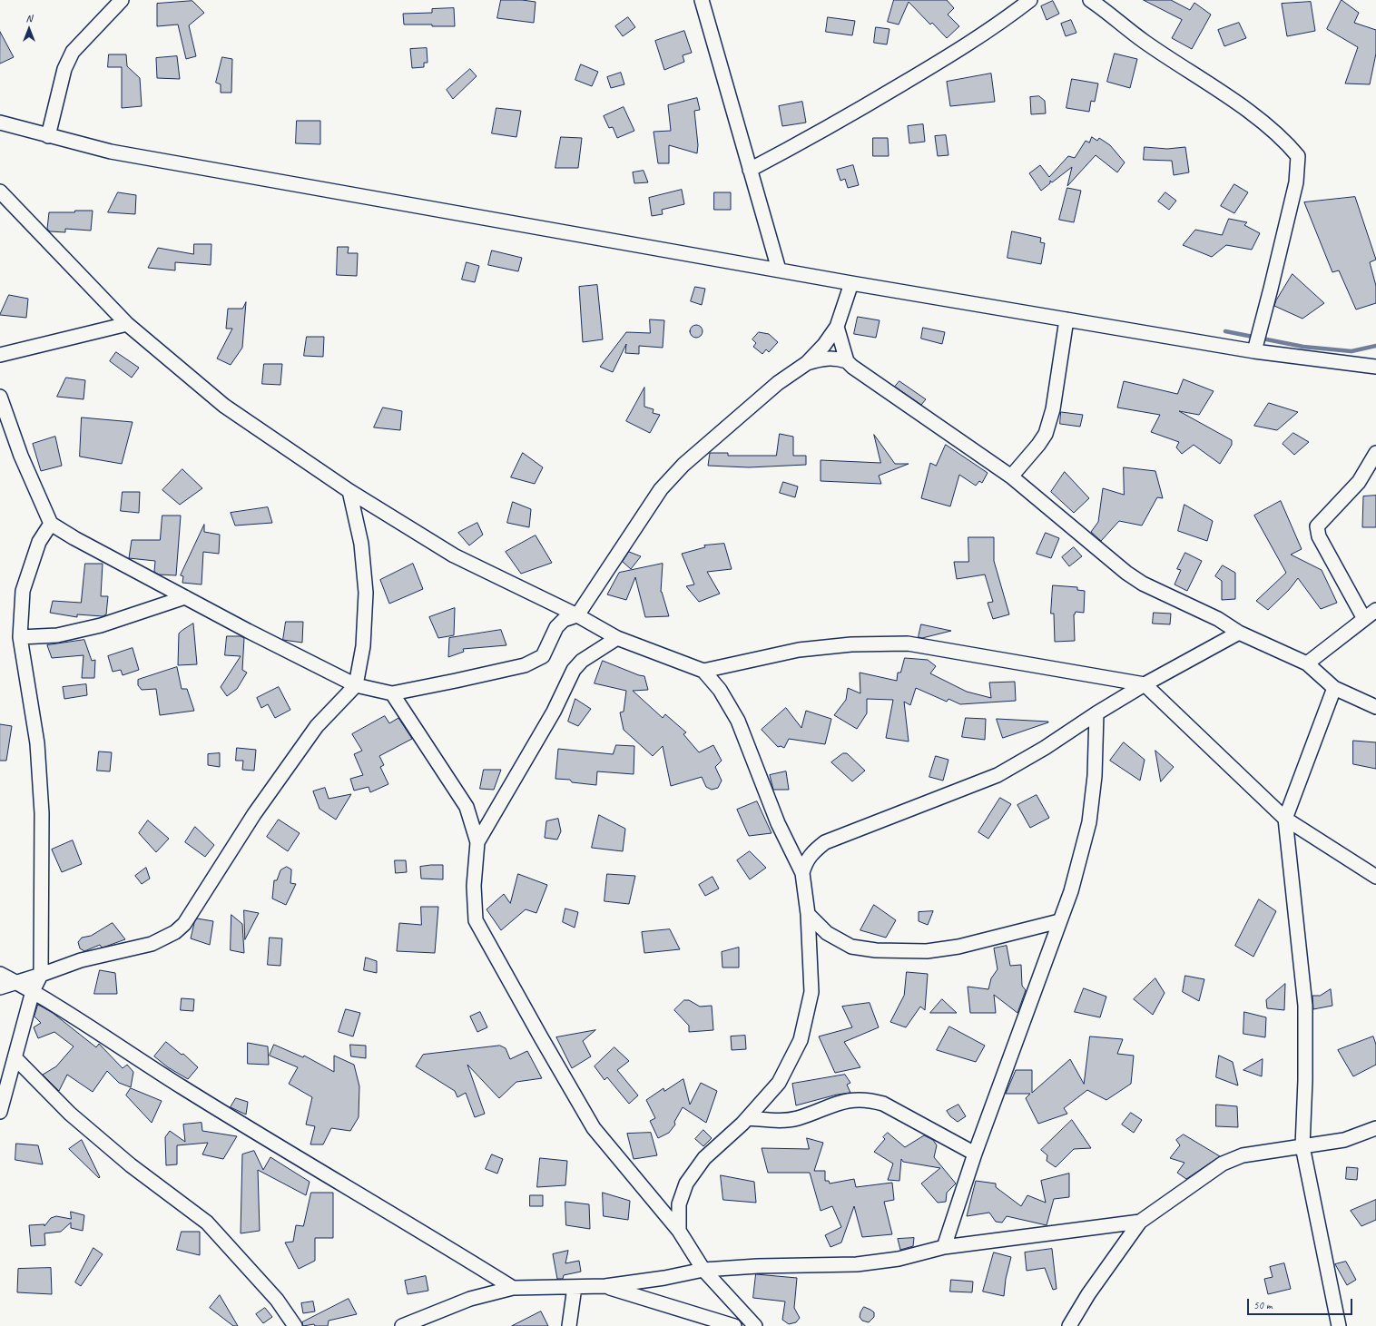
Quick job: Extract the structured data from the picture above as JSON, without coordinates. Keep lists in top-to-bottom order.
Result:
{
  "scale_bar": "50 m",
  "north": "top"
}
